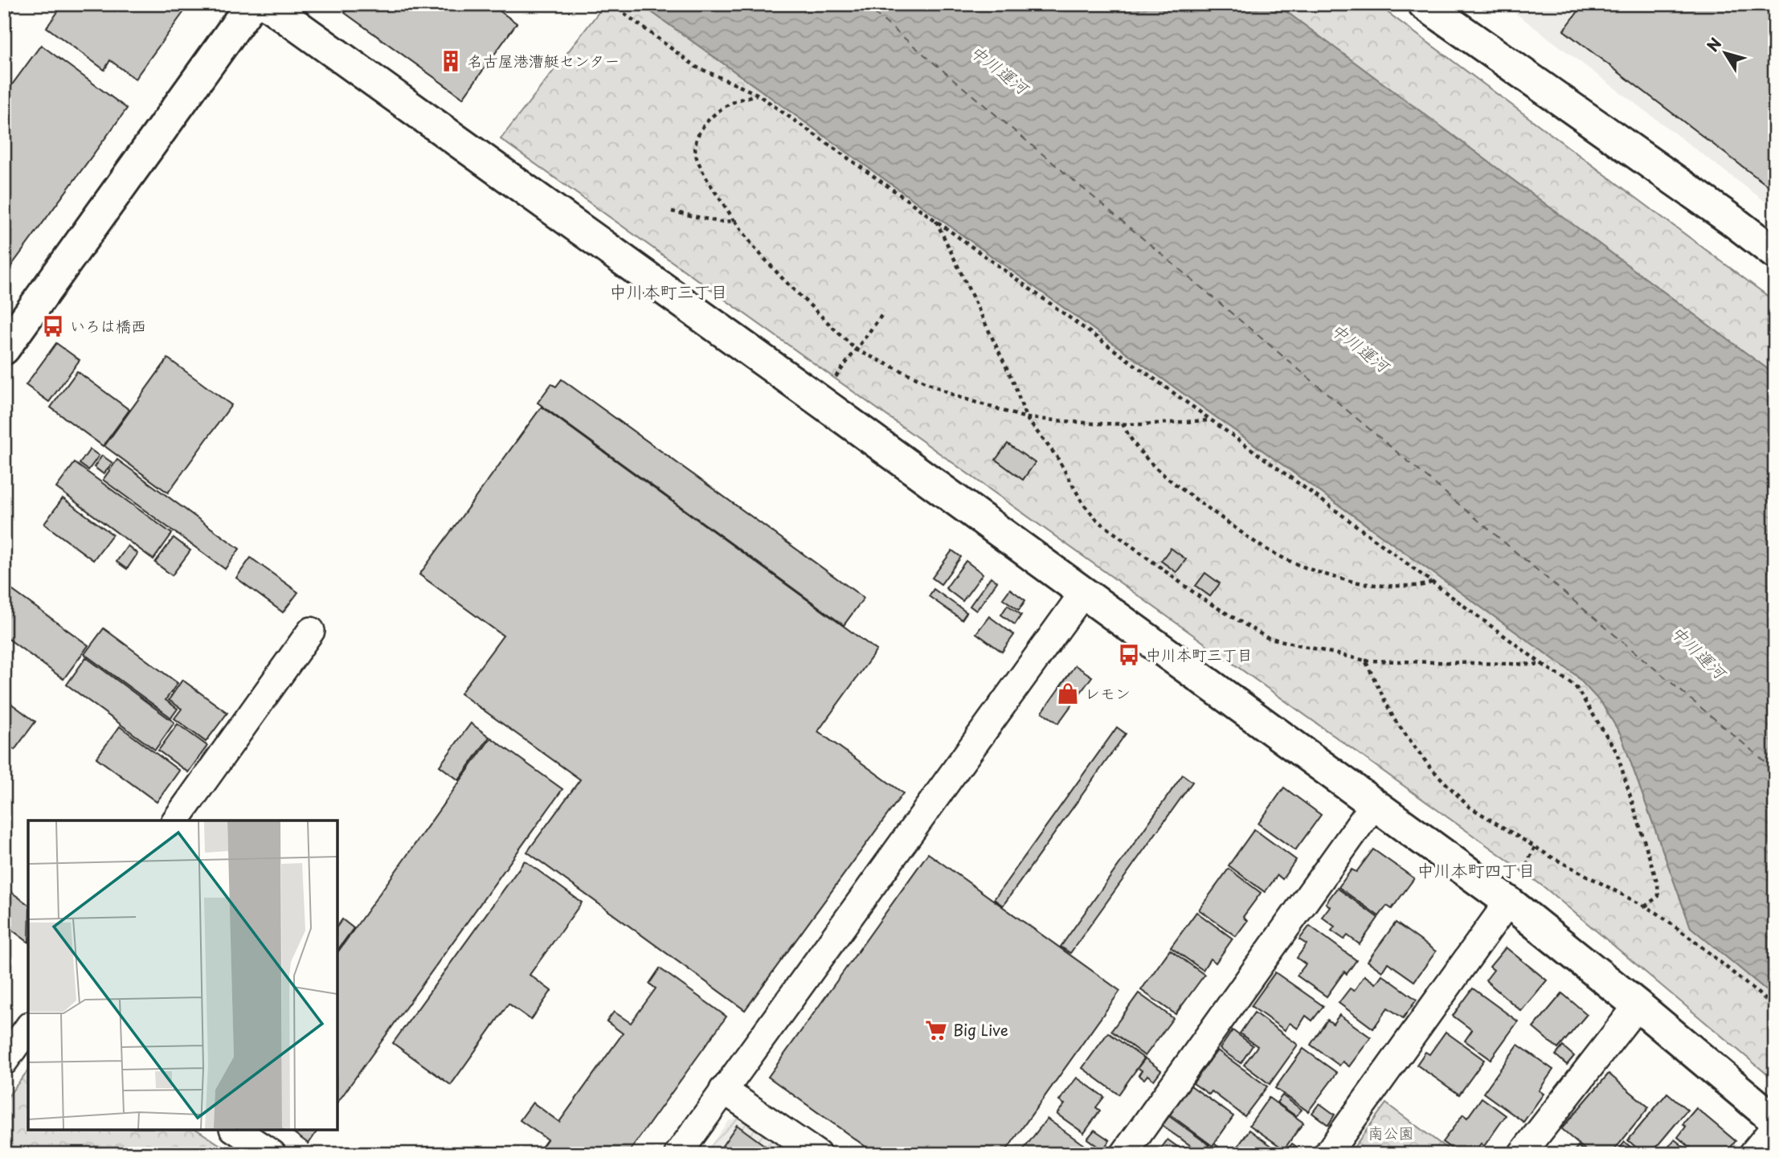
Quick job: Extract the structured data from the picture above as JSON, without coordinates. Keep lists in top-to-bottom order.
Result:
{
  "districts": ["中川本町三丁目", "中川本町四丁目"],
  "water": ["中川運河"],
  "parks": ["南公園"],
  "places": {
    "building": ["名古屋港漕艇センター"],
    "bus stop": ["いろは橋西", "中川本町三丁目"],
    "shop": ["レモン"],
    "supermarket": ["Big Live"]
  },
  "north": "top left"
}
